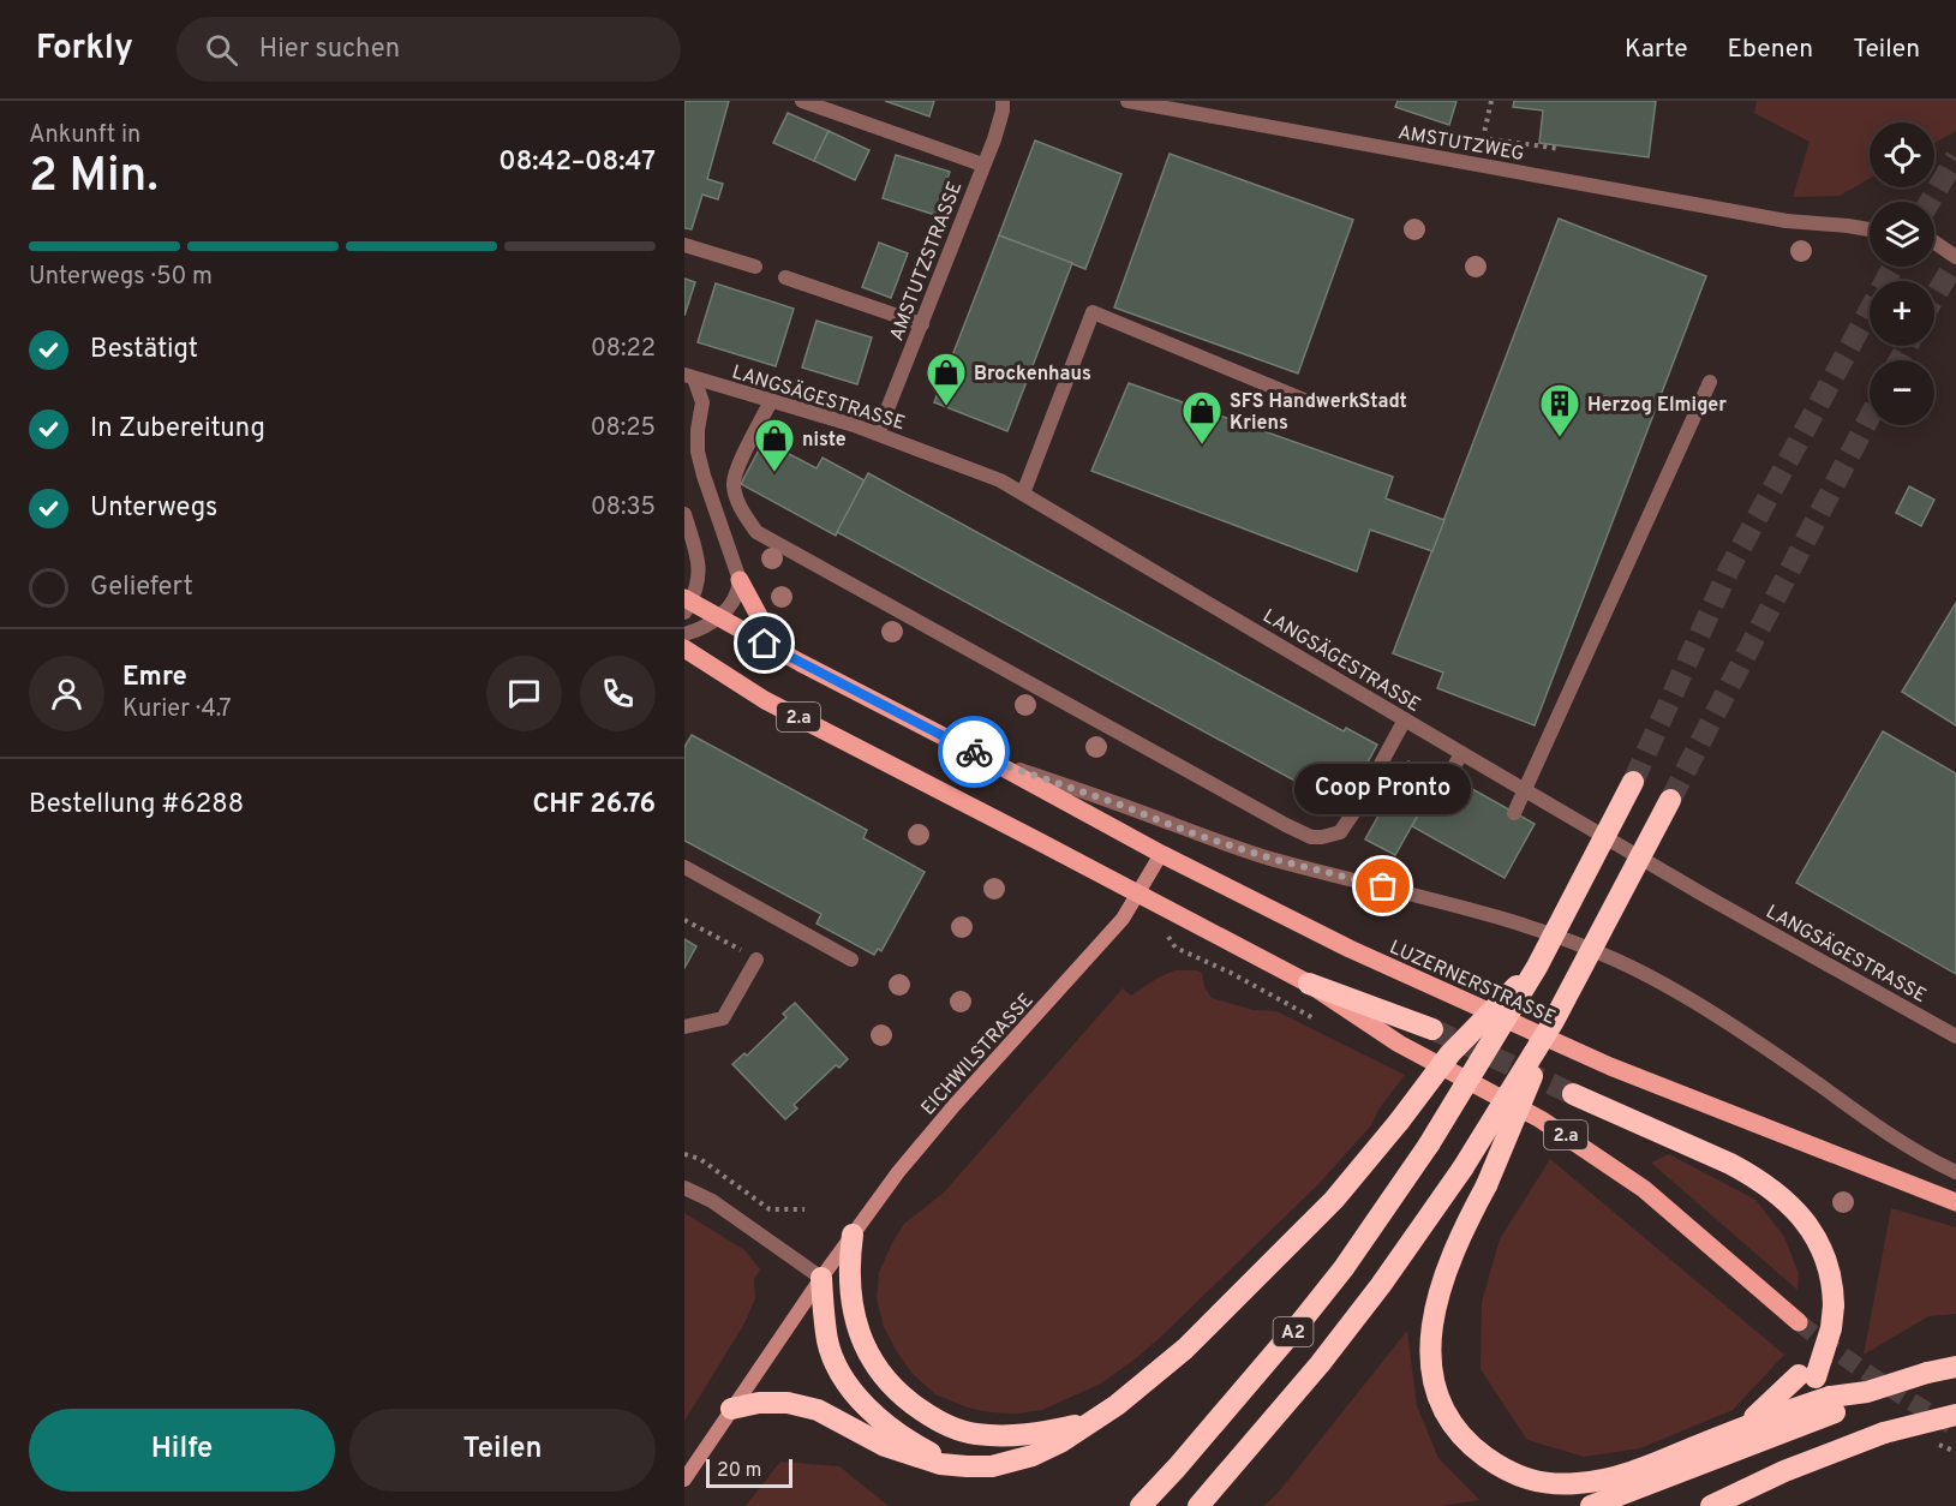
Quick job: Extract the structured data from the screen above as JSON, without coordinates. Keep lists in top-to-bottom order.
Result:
{
  "streets": {
    "highway": ["A2"],
    "main road": ["2.a", "LUZERNERSTRASSE", "EICHWILSTRASSE"],
    "street": ["AMSTUTZWEG", "AMSTUTZSTRASSE", "LANGSÄGESTRASSE"]
  },
  "crossings": [
    ["AMSTUTZSTRASSE", "LANGSÄGESTRASSE"],
    ["2.a", "EICHWILSTRASSE"],
    ["LUZERNERSTRASSE", "EICHWILSTRASSE"]
  ],
  "places": {
    "shop": ["Brockenhaus", "SFS HandwerkStadt Kriens", "niste"],
    "building": ["Herzog Elmiger"],
    "other": ["Coop Pronto"]
  },
  "scale_bar": "20 m",
  "page": {
    "header": "Forkly",
    "search": "Hier suchen",
    "nav": ["Karte", "Ebenen", "Teilen"],
    "heading": ["2 Min.", "Ankunft in", "08:42–08:47"],
    "panel": [
      "Emre",
      "Kurier · 4.7",
      "Bestellung #6288",
      "CHF 26.76"
    ],
    "map_buttons": ["+", "−"],
    "bar": "Unterwegs · 50 m",
    "list": [
      ["Bestätigt", "08:22"],
      ["In Zubereitung", "08:25"],
      ["Unterwegs", "08:35"],
      "Geliefert"
    ],
    "bubble": "Coop Pronto",
    "buttons": ["Hilfe", "Teilen"],
    "scale": "20 m"
  }
}
